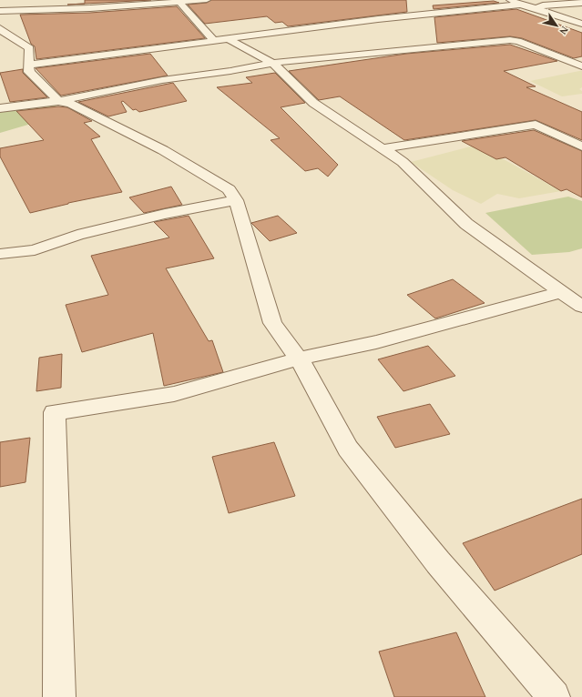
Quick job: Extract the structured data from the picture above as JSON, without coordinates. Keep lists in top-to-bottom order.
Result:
{
  "north": "bottom right"
}
